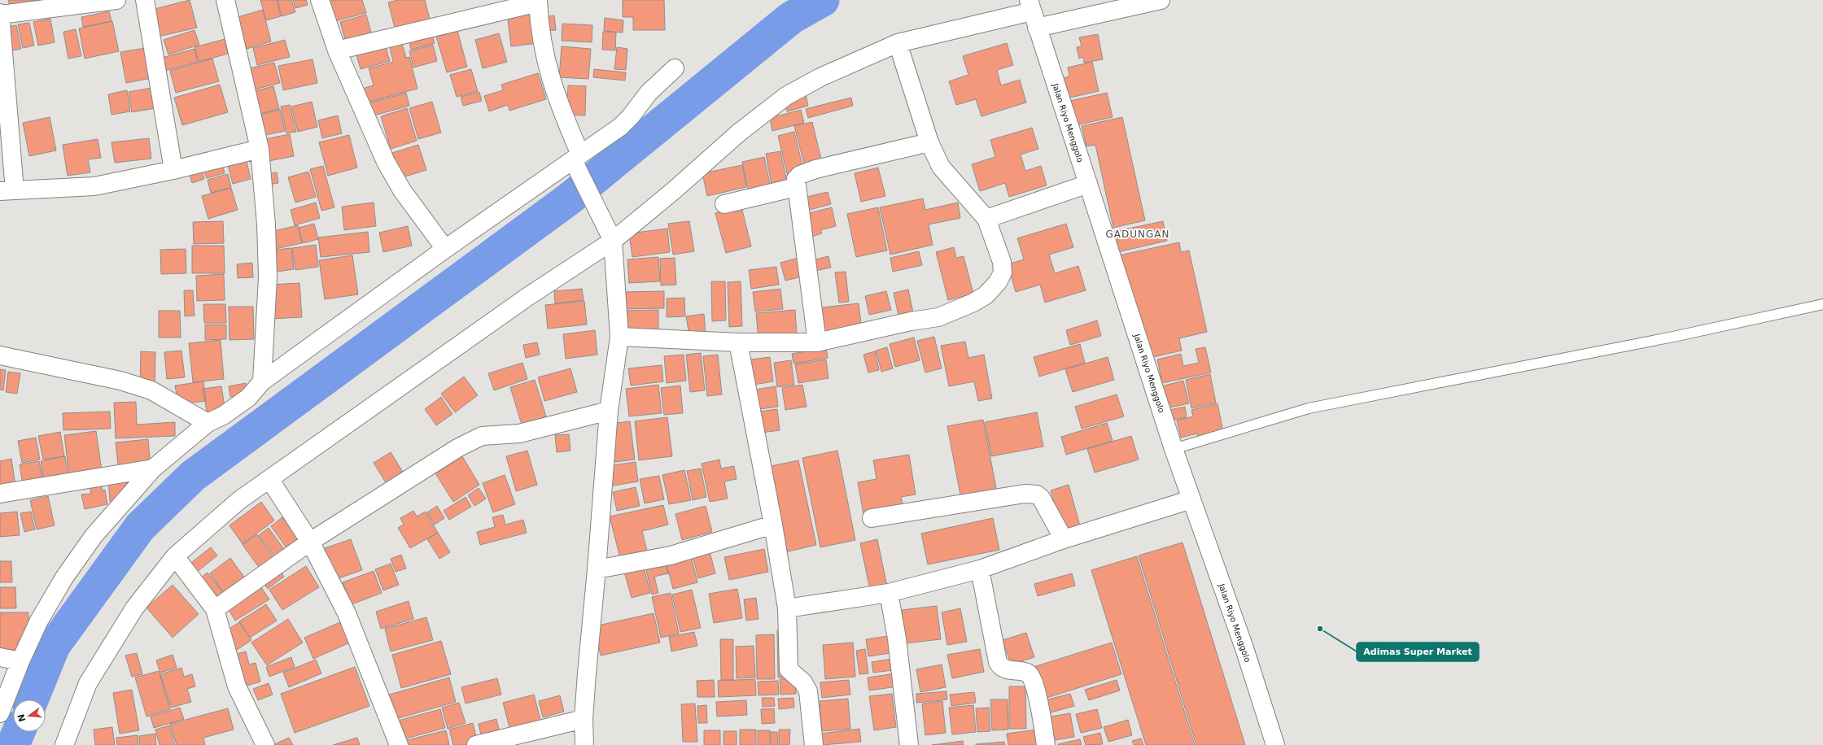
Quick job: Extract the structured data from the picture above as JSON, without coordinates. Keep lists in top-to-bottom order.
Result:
{
  "streets": {
    "street": ["Jalan Riyo Menggolo"]
  },
  "districts": ["GADUNGAN"],
  "places": ["Adimas Super Market"],
  "north": "left"
}
